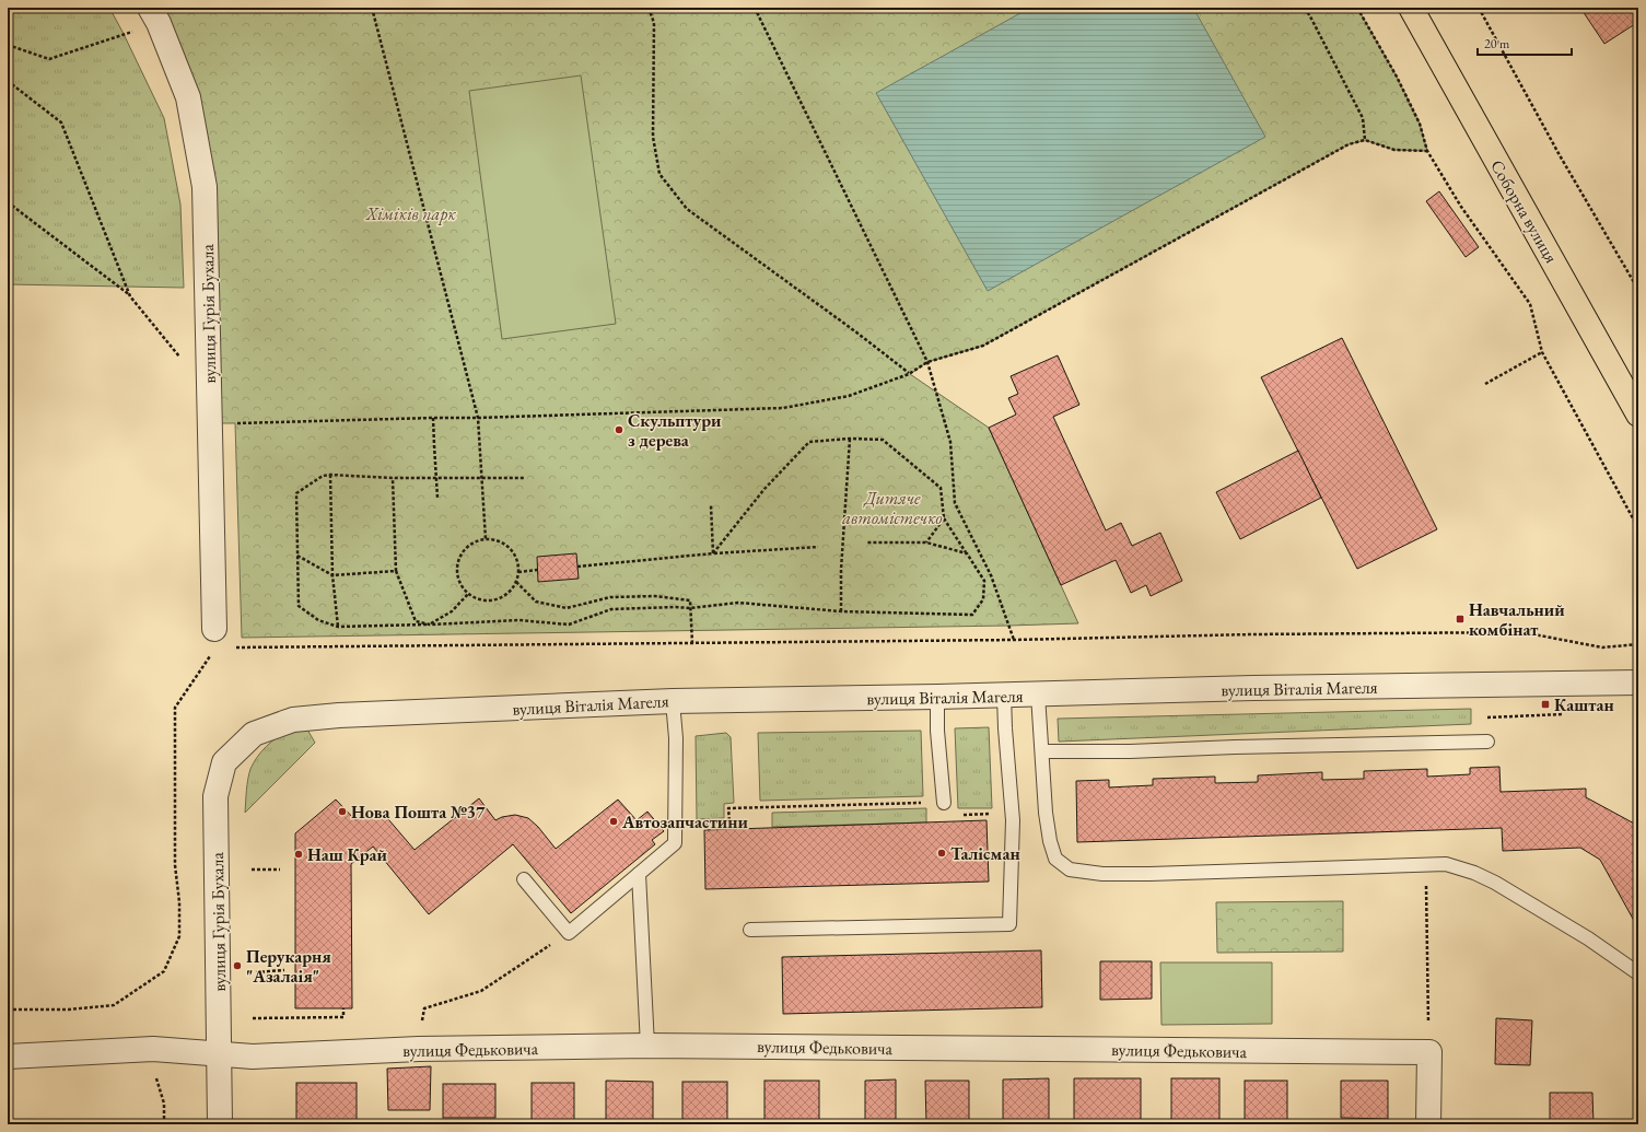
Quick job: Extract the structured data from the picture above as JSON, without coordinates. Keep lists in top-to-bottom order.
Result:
{
  "streets": {
    "main road": ["Соборна вулиця"],
    "street": ["вулиця Гурія Бухала", "вулиця Віталія Магеля", "вулиця Федьковича"]
  },
  "crossings": [
    ["вулиця Гурія Бухала", "вулиця Віталія Магеля"],
    ["вулиця Гурія Бухала", "вулиця Федьковича"]
  ],
  "parks": ["Хіміків парк", "Дитяче автомістечко"],
  "places": {
    "other": [
      "Скульптури з дерева",
      "Нова Пошта №37",
      "Автозапчастини",
      "Талісман",
      "Наш Край",
      "Перукарня \"Азалаія\""
    ],
    "transit": ["Навчальний комбінат", "Каштан"]
  },
  "scale_bar": "20 m"
}
